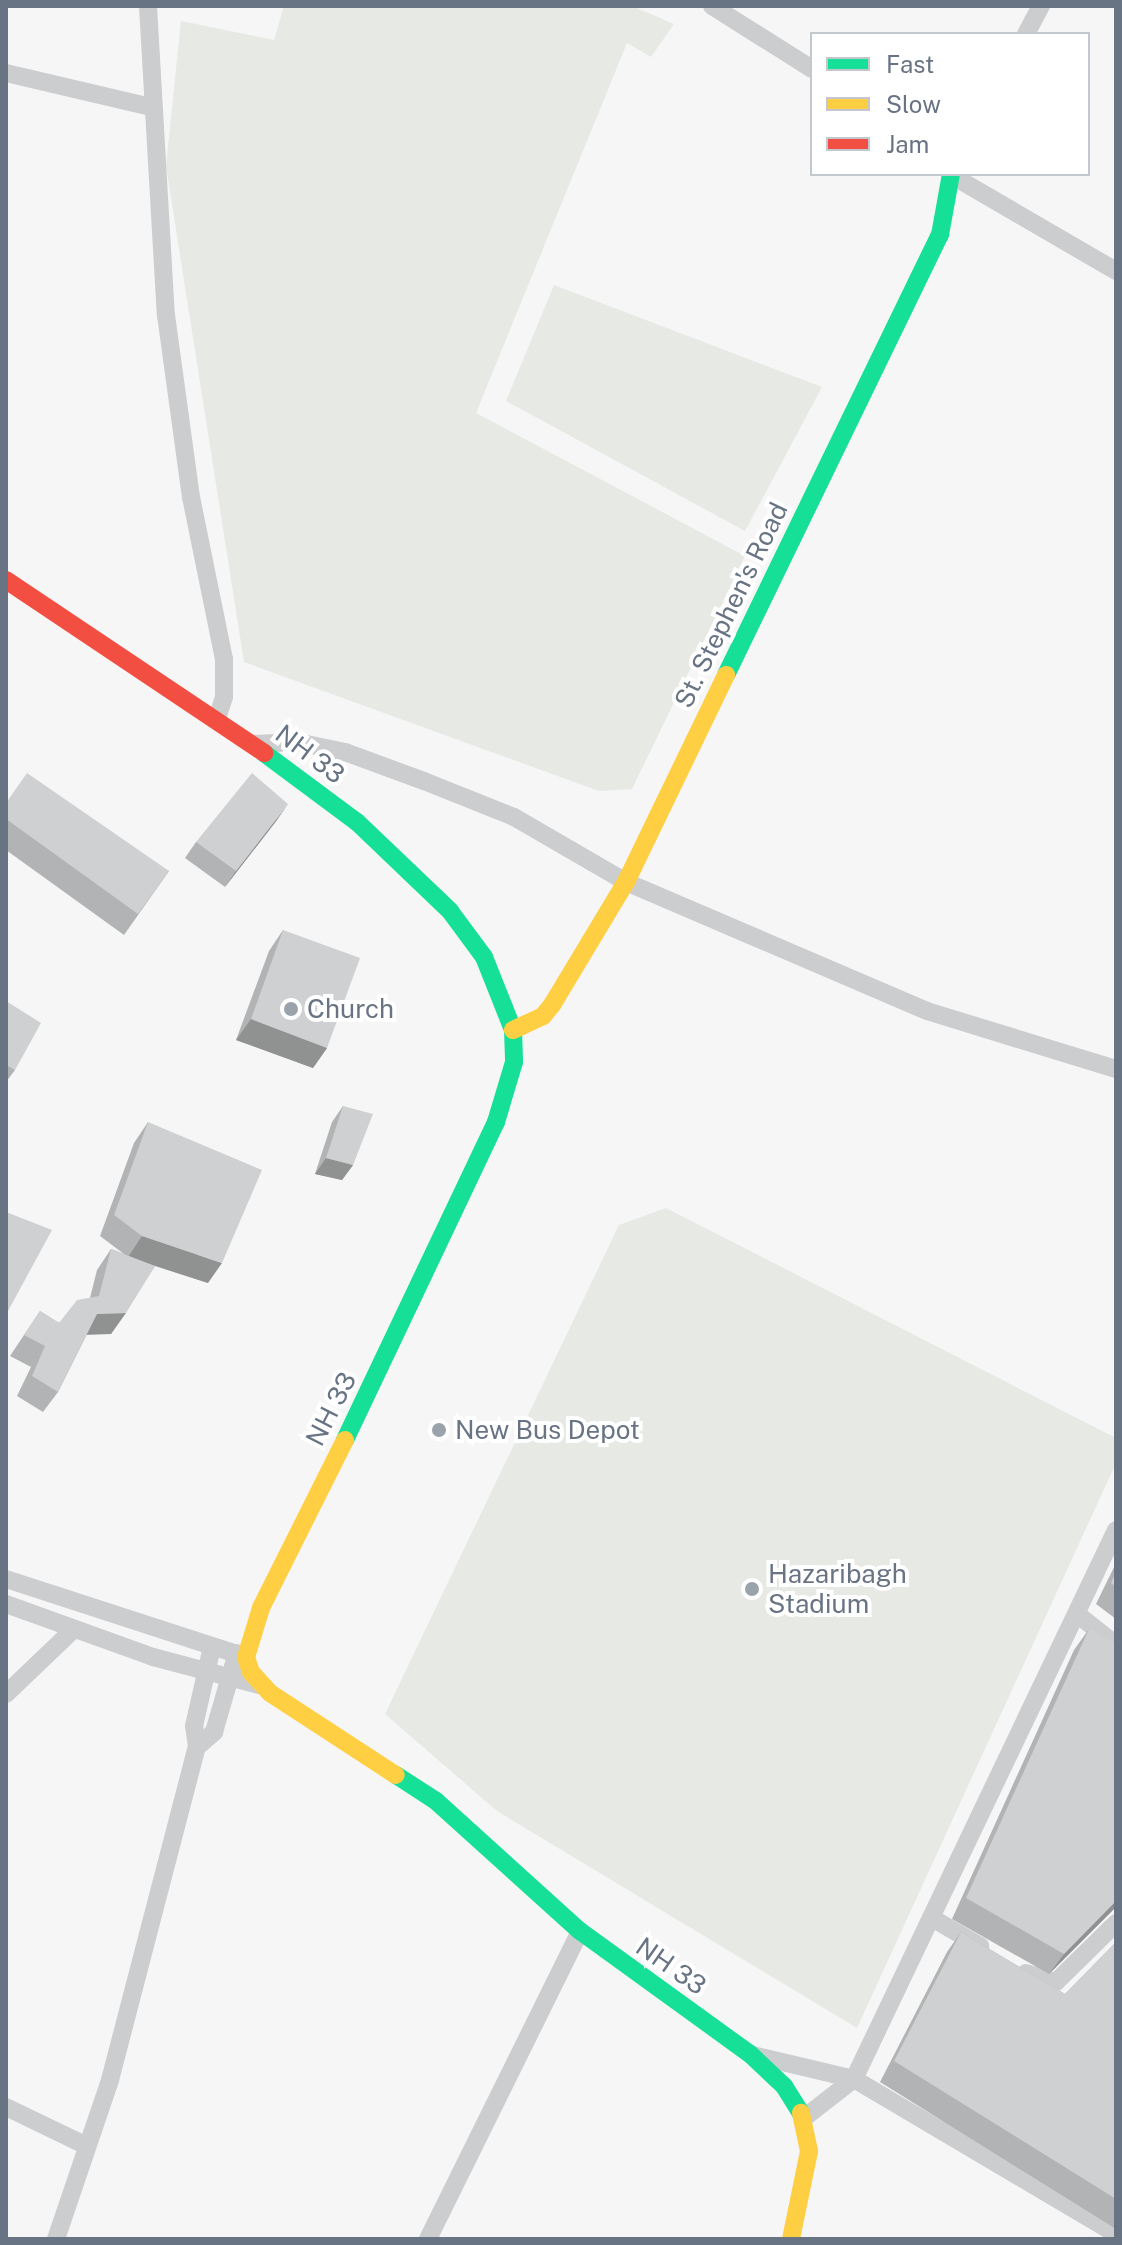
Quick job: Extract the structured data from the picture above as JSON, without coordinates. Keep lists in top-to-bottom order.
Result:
{
  "streets": {
    "main road": ["St. Stephen's Road", "NH 33"]
  },
  "crossings": [
    ["St. Stephen's Road", "NH 33"]
  ],
  "places": ["Church", "New Bus Depot", "Hazaribagh Stadium"],
  "legend": ["Fast", "Slow", "Jam"]
}
